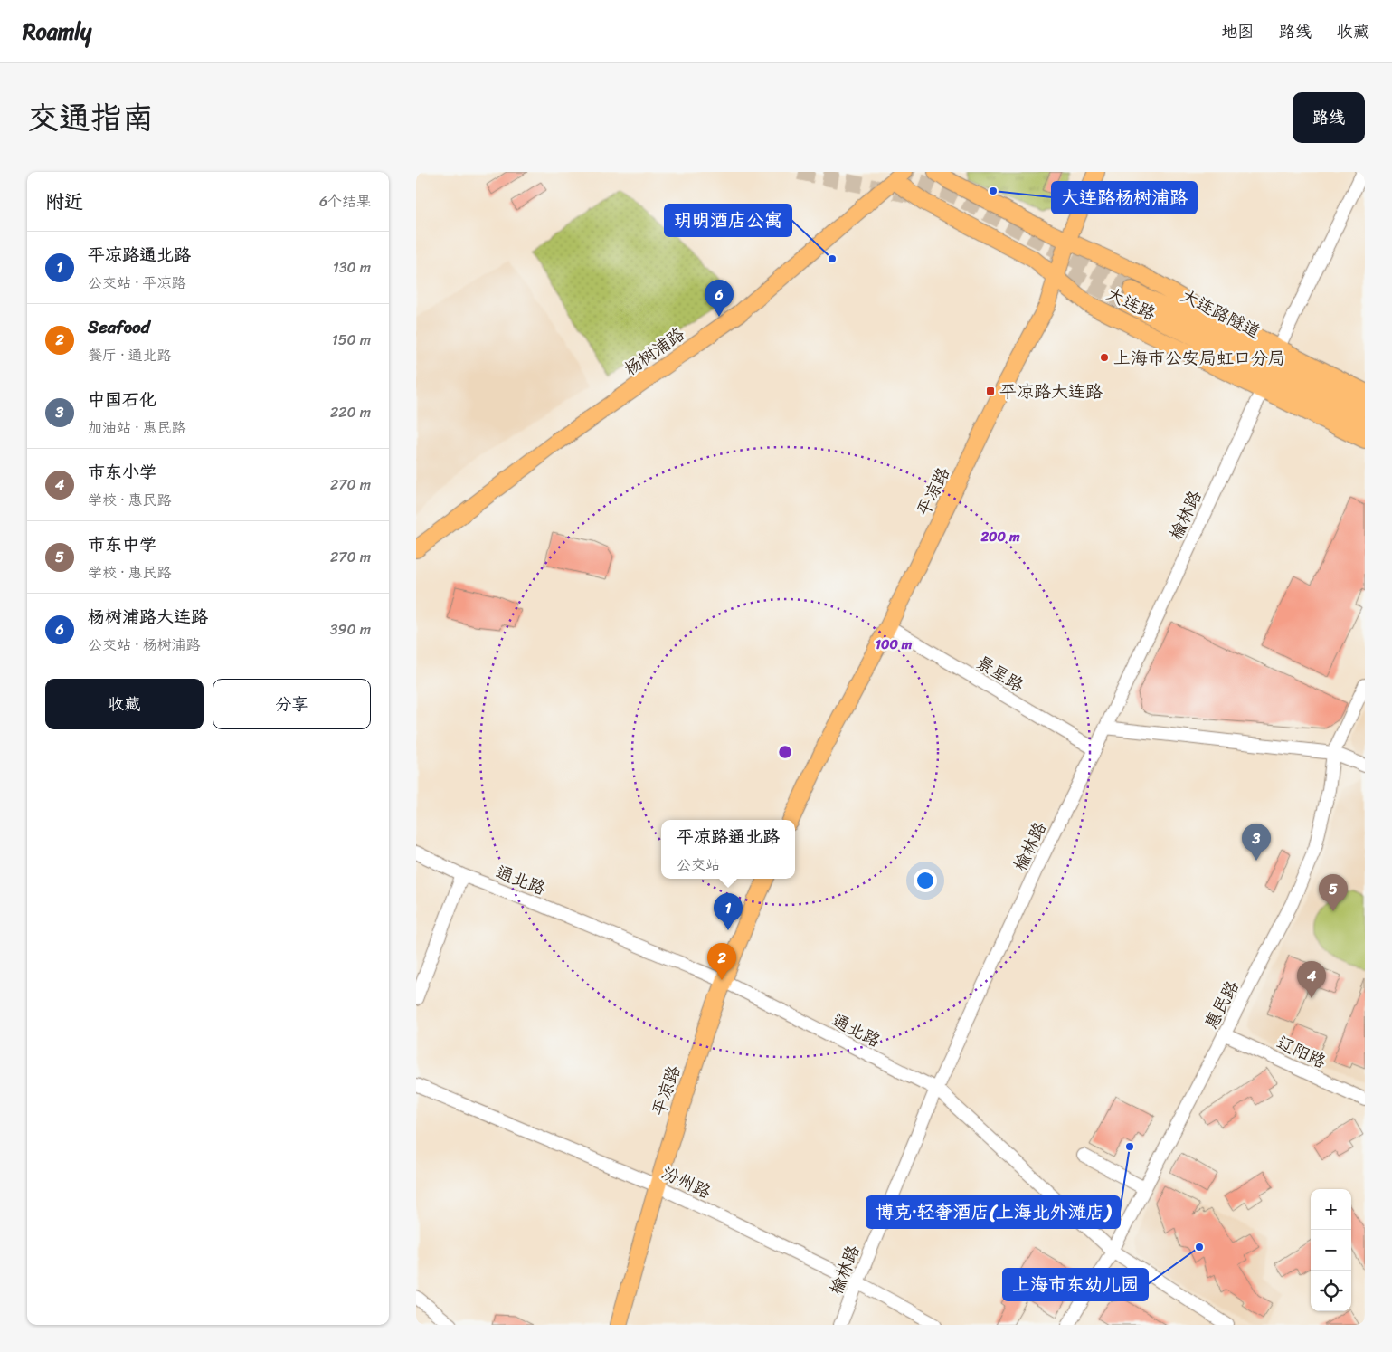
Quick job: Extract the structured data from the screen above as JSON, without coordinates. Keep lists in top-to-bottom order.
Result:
{
  "streets": {
    "main road": [
      "大连路",
      "大连路隧道",
      "杨树浦路",
      "平凉路"
    ],
    "street": [
      "榆林路",
      "景星路",
      "通北路",
      "惠民路",
      "辽阳路",
      "汾州路"
    ]
  },
  "crossings": [
    ["大连路", "杨树浦路"],
    ["大连路", "平凉路"],
    ["大连路", "榆林路"],
    ["平凉路", "景星路"],
    ["平凉路", "通北路"],
    ["平凉路", "汾州路"],
    ["榆林路", "景星路"],
    ["榆林路", "通北路"],
    ["榆林路", "汾州路"],
    ["通北路", "惠民路"],
    ["惠民路", "辽阳路"]
  ],
  "places": {
    "other": [
      "大连路杨树浦路",
      "玥明酒店公寓",
      "上海市公安局虹口分局",
      "博克·轻奢酒店(上海北外滩店)",
      "上海市东幼儿园"
    ],
    "transit": ["平凉路大连路"]
  },
  "page": {
    "header": "Roamly",
    "nav": ["地图", "路线", "收藏"],
    "title": "交通指南",
    "buttons": [
      "路线",
      ["收藏", "分享"]
    ],
    "heading": ["附近", "6个结果"],
    "list": [
      {
        "mark": "1",
        "name": "平凉路通北路",
        "note": "公交站 · 平凉路",
        "value": "130 m"
      },
      {
        "mark": "2",
        "name": "Seafood",
        "note": "餐厅 · 通北路",
        "value": "150 m"
      },
      {
        "mark": "3",
        "name": "中国石化",
        "note": "加油站 · 惠民路",
        "value": "220 m"
      },
      {
        "mark": "4",
        "name": "市东小学",
        "note": "学校 · 惠民路",
        "value": "270 m"
      },
      {
        "mark": "5",
        "name": "市东中学",
        "note": "学校 · 惠民路",
        "value": "270 m"
      },
      {
        "mark": "6",
        "name": "杨树浦路大连路",
        "note": "公交站 · 杨树浦路",
        "value": "390 m"
      }
    ],
    "pins": [
      "6",
      "3",
      "5",
      "1",
      "2",
      "4"
    ],
    "popup": ["平凉路通北路", "公交站"],
    "map_buttons": ["+", "−"]
  },
  "rings": ["200 m", "100 m"]
}
